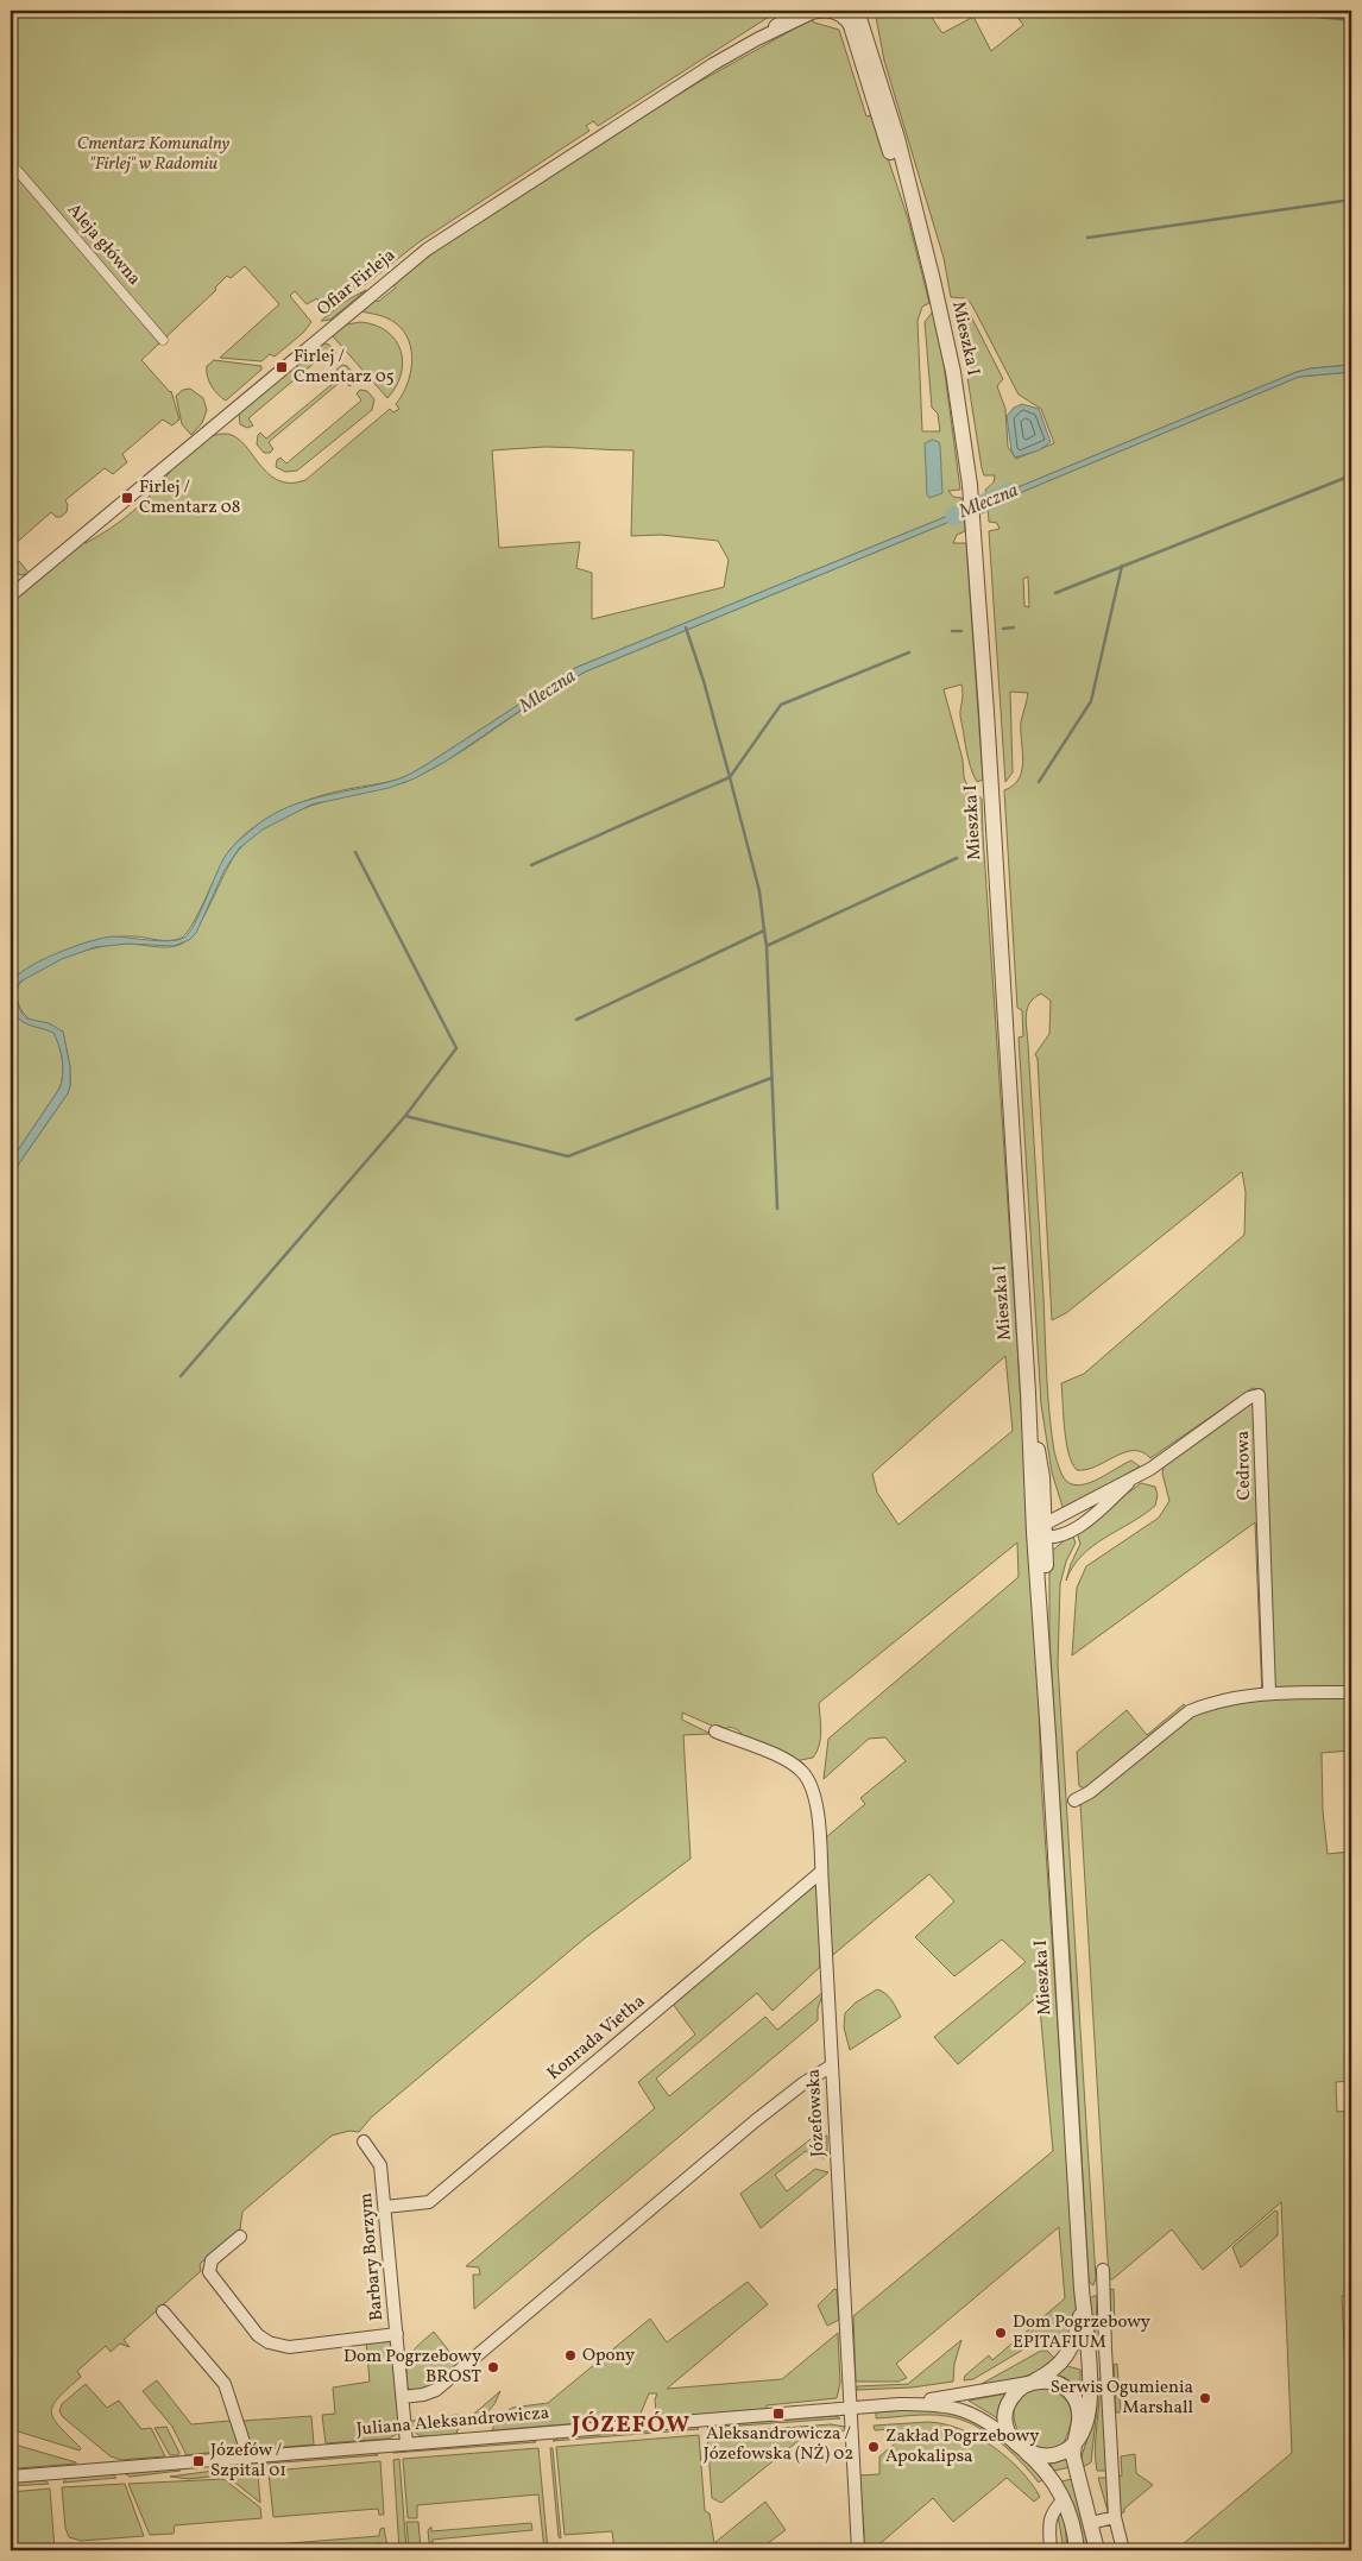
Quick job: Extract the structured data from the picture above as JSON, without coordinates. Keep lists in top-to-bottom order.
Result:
{
  "streets": {
    "street": [
      "Aleja główna",
      "Ofiar Firleja",
      "Mieszka I",
      "Cedrowa",
      "Konrada Vietha",
      "Józefowska",
      "Barbary Borzym",
      "Juliana Aleksandrowicza"
    ]
  },
  "crossings": [
    ["Ofiar Firleja", "Mieszka I"],
    ["Mieszka I", "Cedrowa"],
    ["Konrada Vietha", "Józefowska"],
    ["Konrada Vietha", "Barbary Borzym"],
    ["Józefowska", "Juliana Aleksandrowicza"],
    ["Barbary Borzym", "Juliana Aleksandrowicza"]
  ],
  "districts": ["JÓZEFÓW"],
  "water": ["Mleczna"],
  "parks": ["Cmentarz Komunalny \"Firlej\" w Radomiu"],
  "places": {
    "transit": [
      "Firlej / Cmentarz 05",
      "Firlej / Cmentarz 08",
      "Aleksandrowicza / Józefowska (NŻ) 02",
      "Józefów / Szpital 01"
    ],
    "other": [
      "Dom Pogrzebowy EPITAFIUM",
      "Opony",
      "Dom Pogrzebowy BROST",
      "Serwis Ogumienia Marshall",
      "Zakład Pogrzebowy Apokalipsa"
    ]
  }
}
